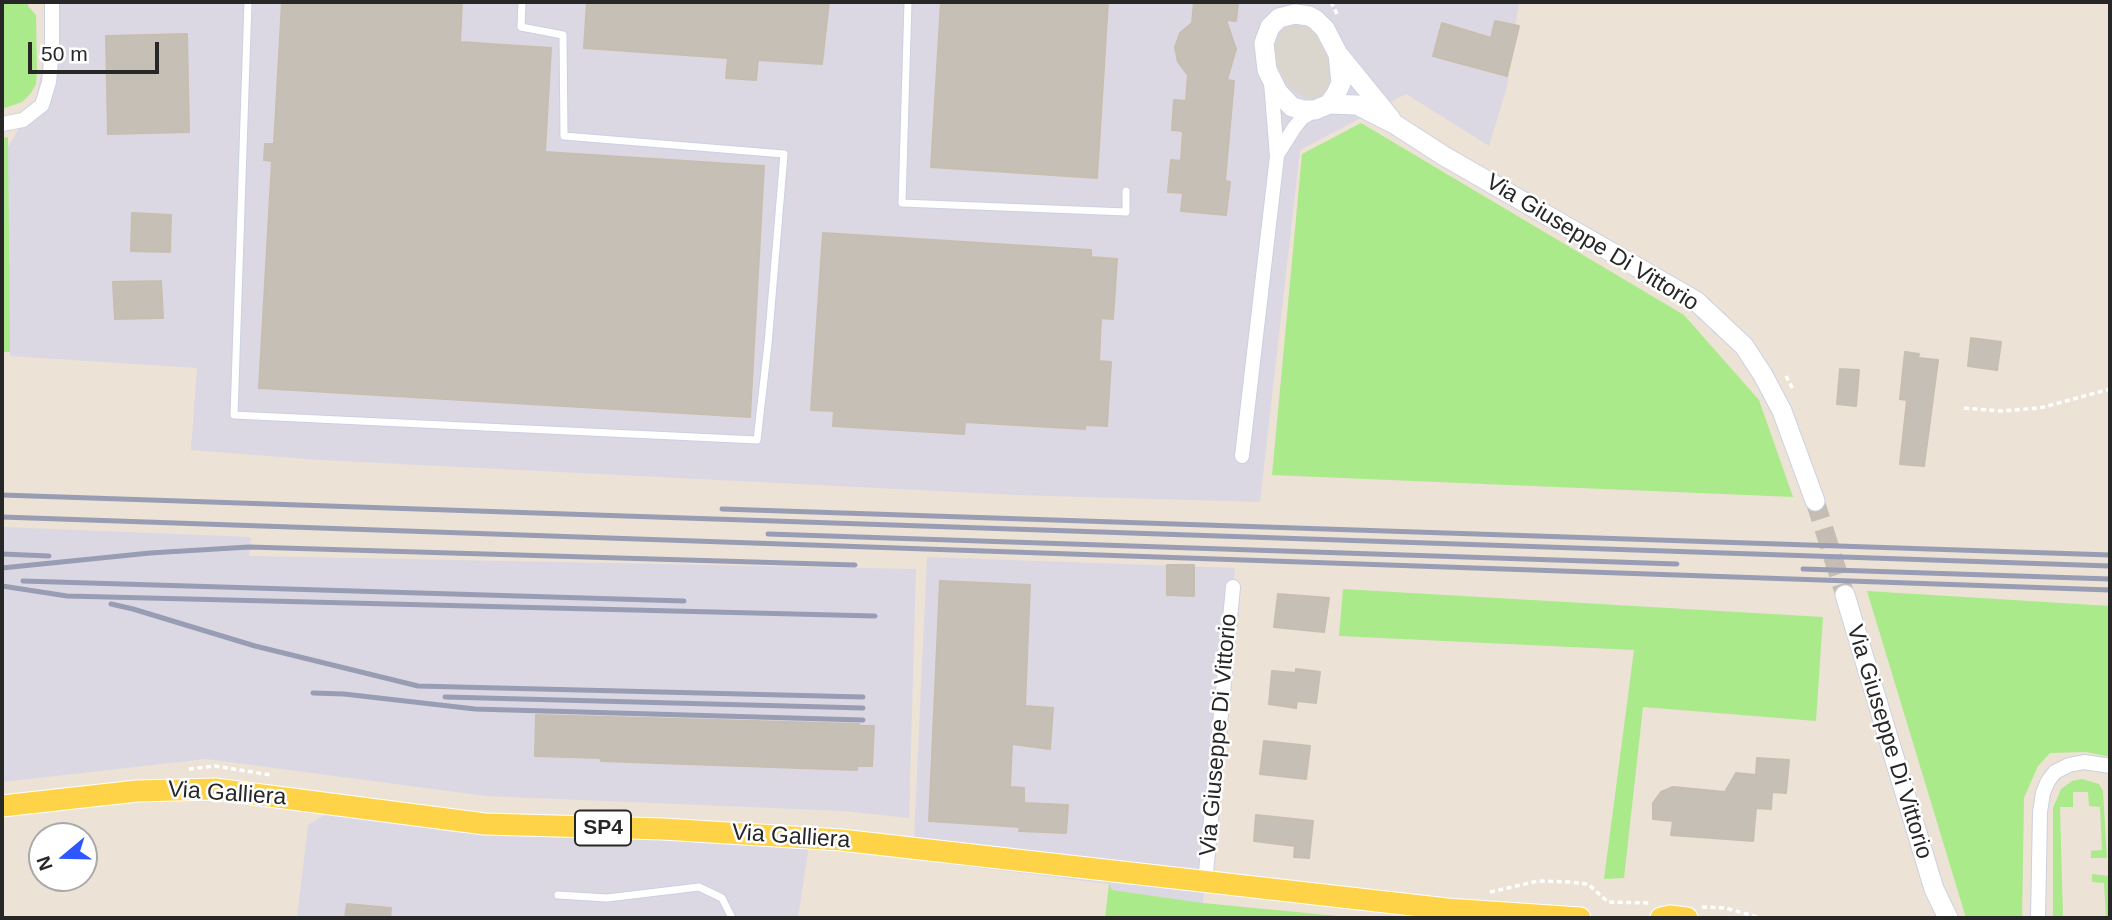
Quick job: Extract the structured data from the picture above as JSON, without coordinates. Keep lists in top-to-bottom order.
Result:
{
  "streets": {
    "main road": ["Via Galliera", "SP4"],
    "street": ["Via Giuseppe Di Vittorio"]
  },
  "crossings": [
    ["Via Giuseppe Di Vittorio", "Via Galliera"]
  ],
  "scale_bar": "50 m",
  "north": "left"
}
